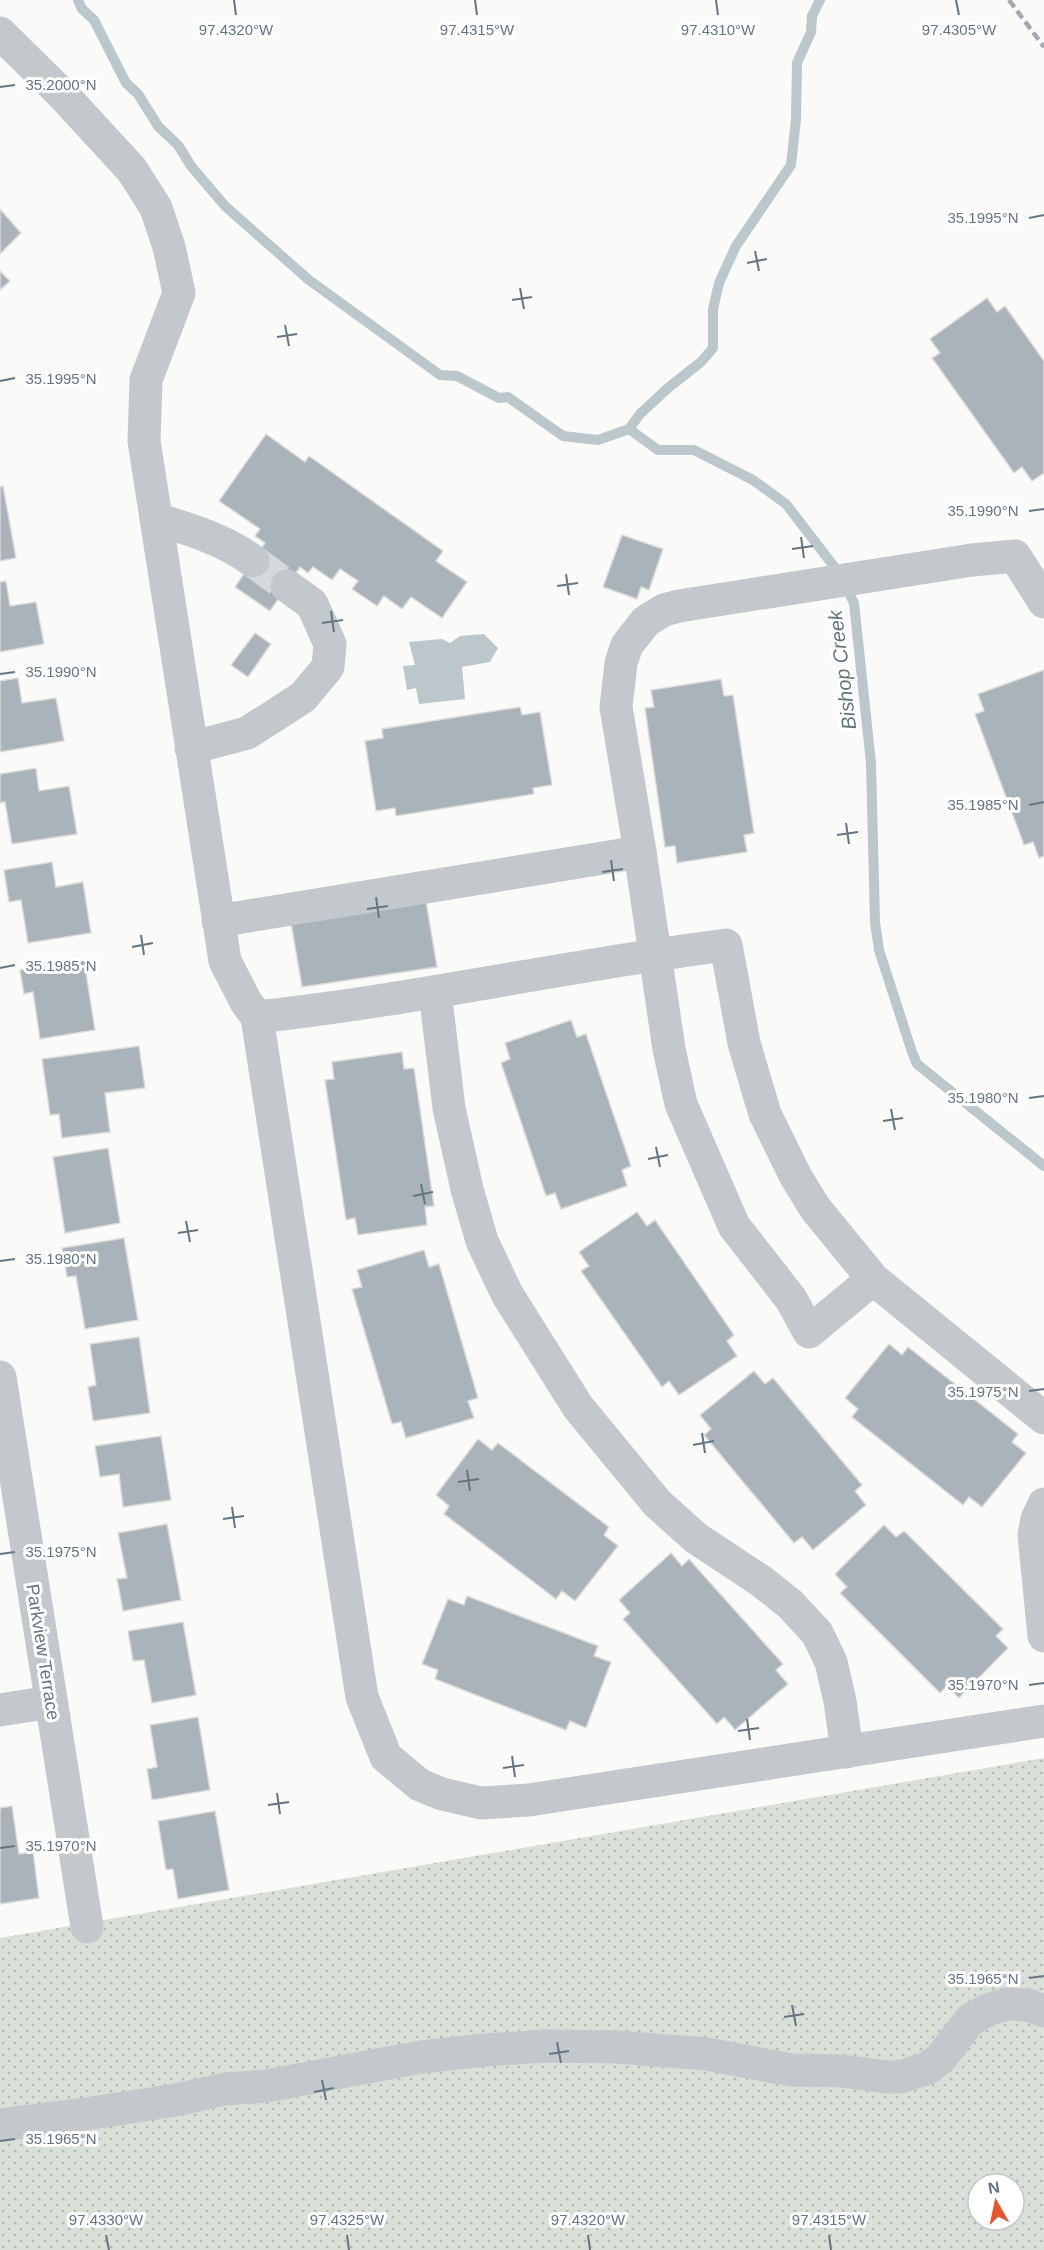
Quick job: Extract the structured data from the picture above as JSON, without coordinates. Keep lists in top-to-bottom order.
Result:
{
  "streets": {
    "street": ["Parkview Terrace"]
  },
  "water": ["Bishop Creek"],
  "north": "top",
  "coordinates": [
    "97.4320°W",
    "97.4315°W",
    "97.4305°W",
    "97.4310°W",
    "35.2000°N",
    "35.1995°N",
    "35.1990°N",
    "35.1985°N",
    "35.1980°N",
    "35.1975°N",
    "35.1970°N",
    "35.1965°N",
    "97.4330°W",
    "97.4325°W"
  ]
}
